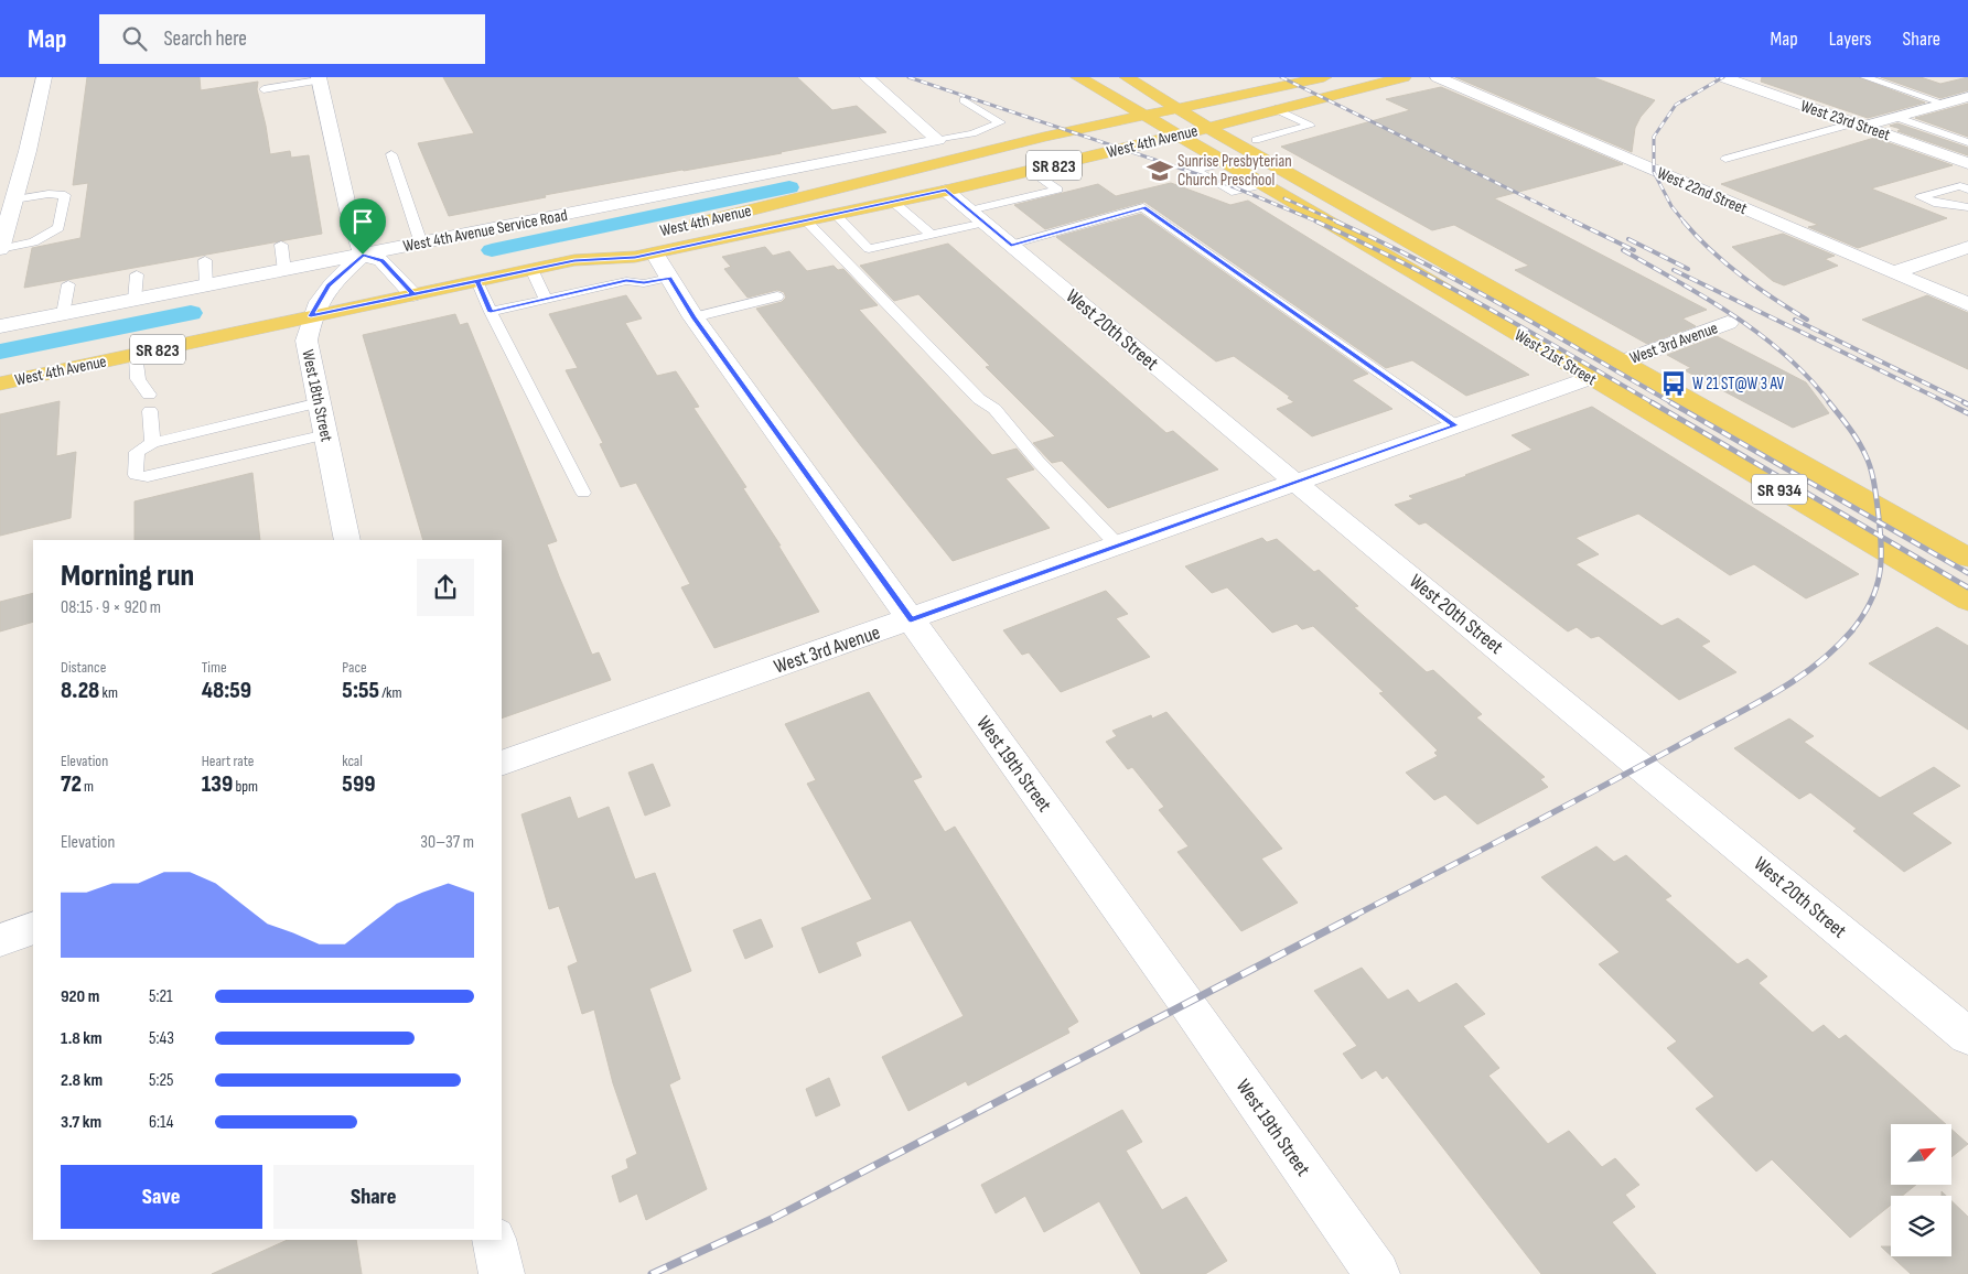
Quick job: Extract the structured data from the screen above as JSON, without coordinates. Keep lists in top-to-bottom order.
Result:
{
  "streets": {
    "main road": [
      "West 4th Avenue",
      "SR 823",
      "West 21st Street",
      "SR 934"
    ],
    "street": [
      "West 23rd Street",
      "West 22nd Street",
      "West 4th Avenue Service Road",
      "West 20th Street",
      "West 3rd Avenue",
      "West 18th Street",
      "West 19th Street"
    ]
  },
  "crossings": [
    ["West 4th Avenue", "West 20th Street"],
    ["West 4th Avenue", "West 21st Street"],
    ["West 4th Avenue", "West 18th Street"],
    ["West 4th Avenue", "SR 934"],
    ["West 4th Avenue", "West 19th Street"],
    ["West 4th Avenue Service Road", "West 18th Street"],
    ["West 20th Street", "West 3rd Avenue"],
    ["West 3rd Avenue", "West 21st Street"],
    ["West 3rd Avenue", "West 19th Street"],
    ["West 21st Street", "SR 934"]
  ],
  "places": {
    "school or university": ["Sunrise Presbyterian Church Preschool"],
    "bus stop": ["W 21 ST@W 3 AV"]
  },
  "north": "top right",
  "page": {
    "header": "Map",
    "search": "Search here",
    "nav": ["Map", "Layers", "Share"],
    "heading": ["Morning run", "08:15 · 9 × 920 m"],
    "stats": [
      ["Distance", "8.28 km"],
      ["Time", "48:59"],
      ["Pace", "5:55 /km"],
      ["Elevation", "72 m"],
      ["Heart rate", "139 bpm"],
      ["kcal", "599"]
    ],
    "chart": ["Elevation", "30–37 m"],
    "list": [
      {
        "name": "920 m",
        "note": "5:21"
      },
      {
        "name": "1.8 km",
        "note": "5:43"
      },
      {
        "name": "2.8 km",
        "note": "5:25"
      },
      {
        "name": "3.7 km",
        "note": "6:14"
      }
    ],
    "buttons": ["Save", "Share"]
  }
}
